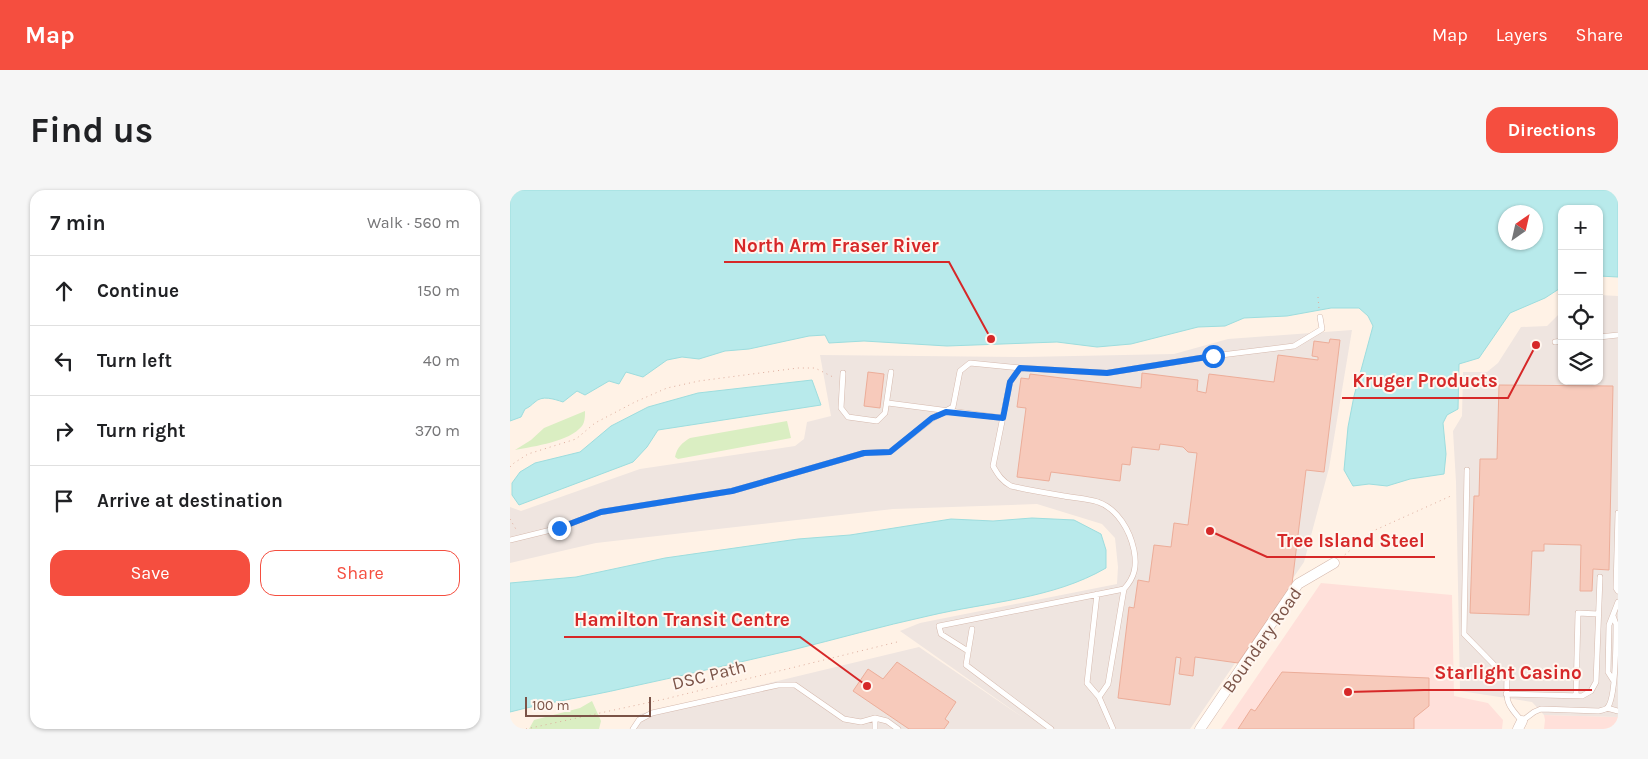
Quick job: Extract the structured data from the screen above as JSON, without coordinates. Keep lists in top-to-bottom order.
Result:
{
  "streets": {
    "street": ["Boundary Road"],
    "path": ["DSC Path"]
  },
  "places": [
    "North Arm Fraser River",
    "Kruger Products",
    "Tree Island Steel",
    "Hamilton Transit Centre",
    "Starlight Casino"
  ],
  "scale_bar": "100 m",
  "north": "top right",
  "page": {
    "header": "Map",
    "nav": ["Map", "Layers", "Share"],
    "buttons": [
      "Directions",
      ["Save", "Share"]
    ],
    "title": "Find us",
    "heading": ["7 min", "Walk · 560 m"],
    "map_buttons": ["+", "−"],
    "list": [
      ["Continue", "150 m"],
      ["Turn left", "40 m"],
      ["Turn right", "370 m"],
      "Arrive at destination"
    ],
    "scale": "100 m"
  }
}
